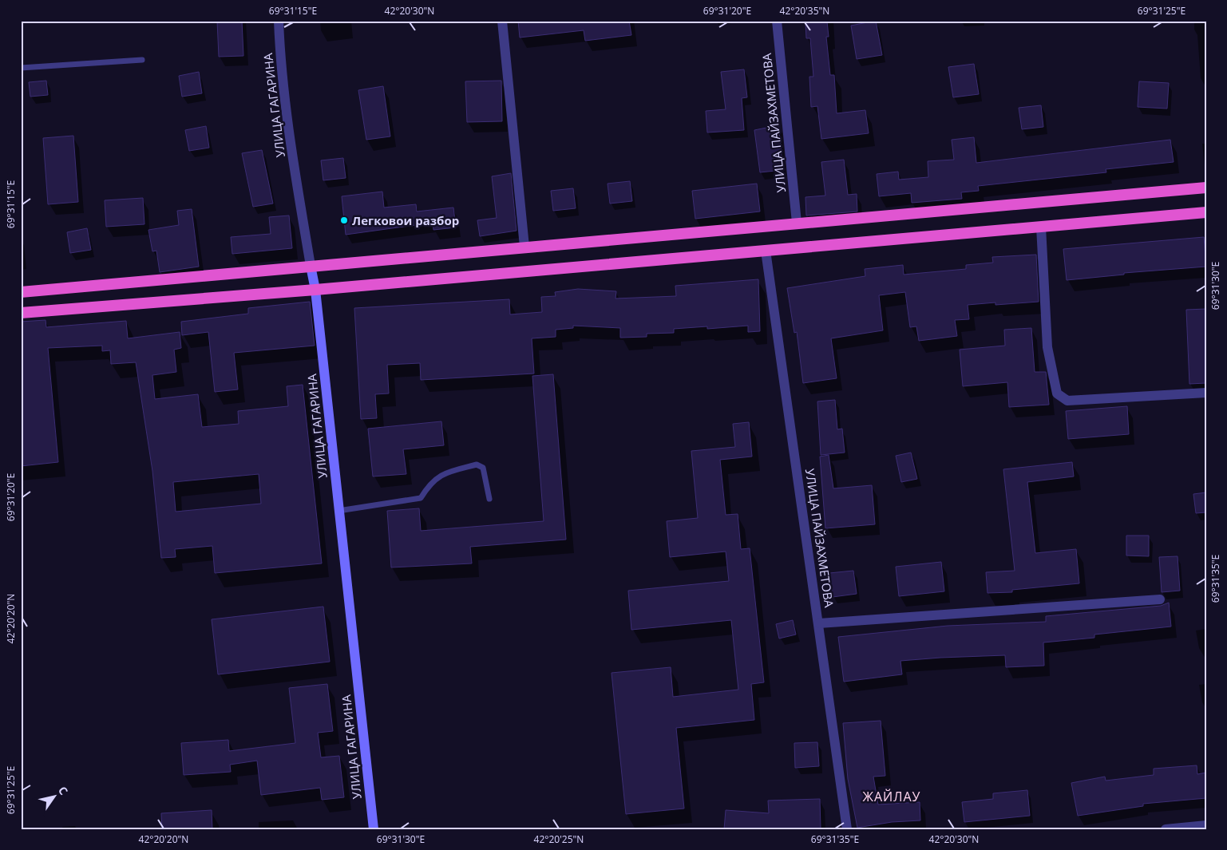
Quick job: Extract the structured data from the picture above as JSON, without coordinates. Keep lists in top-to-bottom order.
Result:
{
  "streets": {
    "main road": ["УЛИЦА ГАГАРИНА"],
    "street": ["УЛИЦА ПАЙЗАХМЕТОВА"]
  },
  "districts": ["ЖАЙЛАУ"],
  "places": ["Легковои разбор"],
  "north": "top right",
  "coordinates": [
    "69°31'15\"E",
    "42°20'30\"N",
    "69°31'20\"E",
    "42°20'35\"N",
    "69°31'25\"E",
    "69°31'30\"E",
    "69°31'35\"E",
    "42°20'20\"N",
    "42°20'25\"N"
  ]
}
